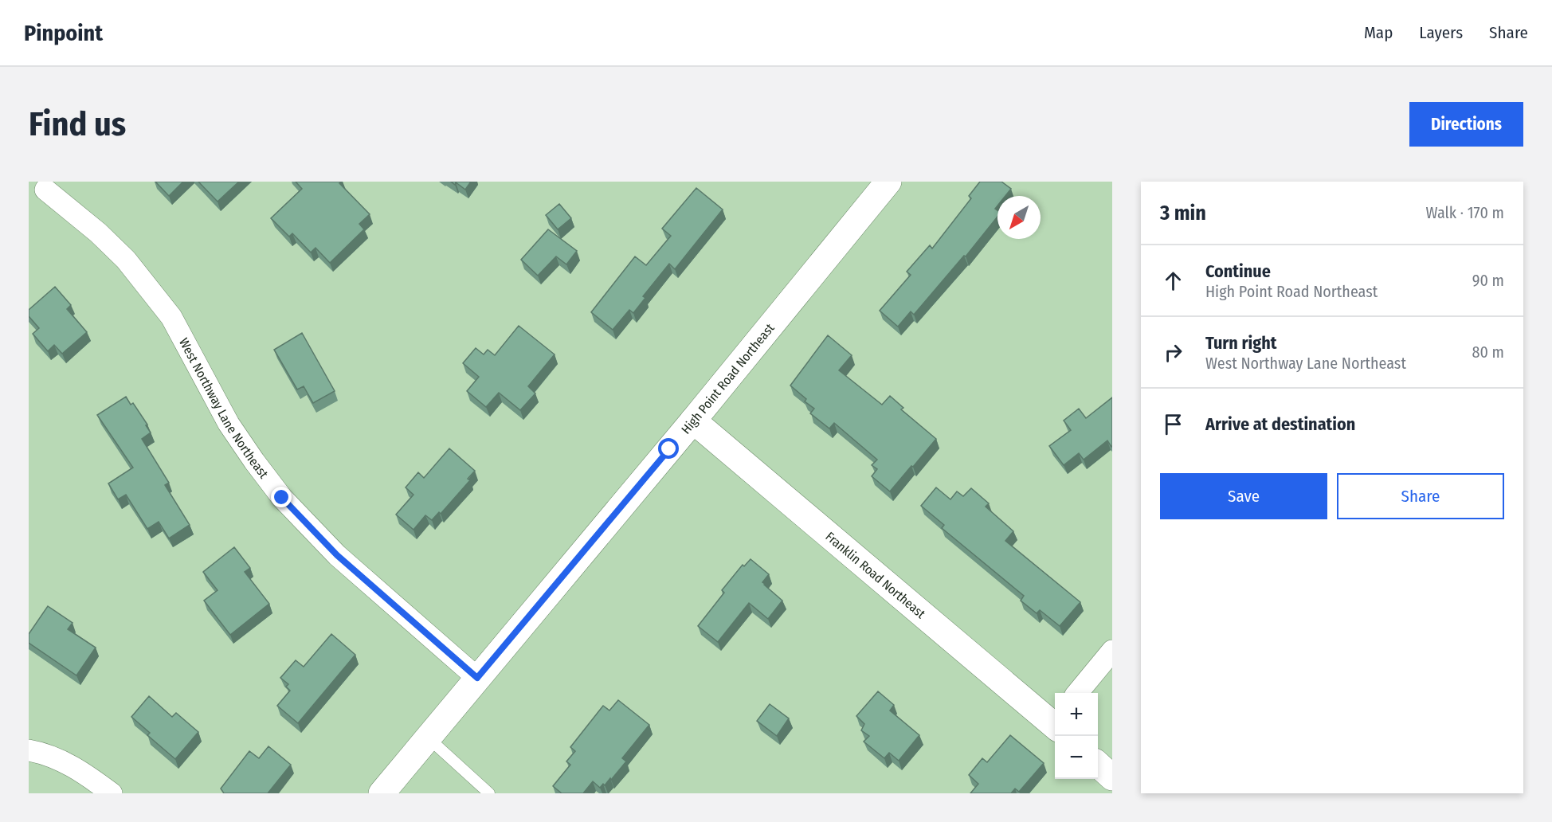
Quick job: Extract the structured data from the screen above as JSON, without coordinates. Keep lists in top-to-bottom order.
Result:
{
  "streets": {
    "street": ["High Point Road Northeast", "West Northway Lane Northeast", "Franklin Road Northeast"]
  },
  "crossings": [
    ["High Point Road Northeast", "West Northway Lane Northeast"],
    ["High Point Road Northeast", "Franklin Road Northeast"]
  ],
  "north": "bottom left",
  "page": {
    "header": "Pinpoint",
    "nav": ["Map", "Layers", "Share"],
    "buttons": [
      "Directions",
      ["Save", "Share"]
    ],
    "title": "Find us",
    "heading": ["3 min", "Walk · 170 m"],
    "list": [
      ["Continue", "High Point Road Northeast", "90 m"],
      ["Turn right", "West Northway Lane Northeast", "80 m"],
      "Arrive at destination"
    ],
    "map_buttons": ["+", "−"]
  }
}
